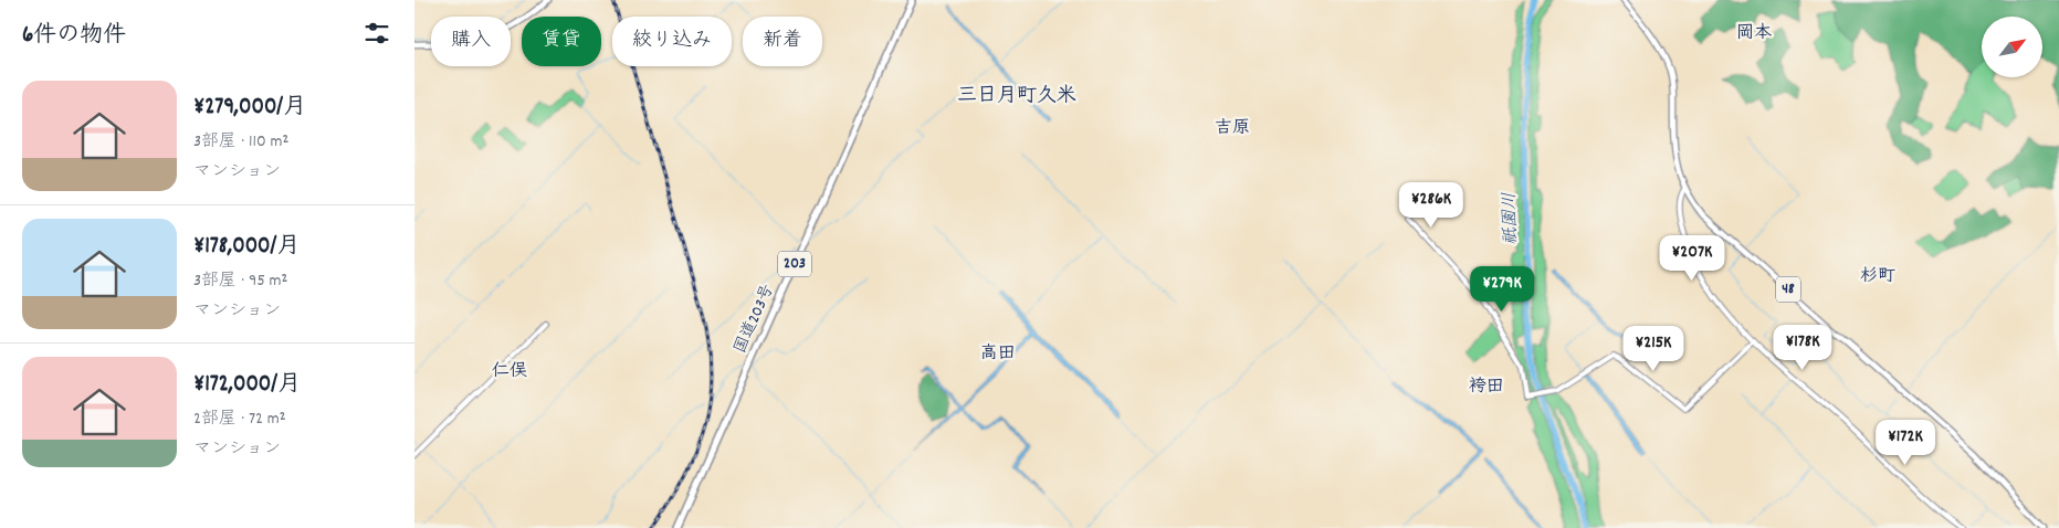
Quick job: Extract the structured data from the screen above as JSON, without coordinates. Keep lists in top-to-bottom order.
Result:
{
  "streets": {
    "highway": ["203", "国道203号"],
    "main road": ["48"]
  },
  "districts": [
    "岡本",
    "三日月町久米",
    "吉原",
    "杉町",
    "高田",
    "仁俣",
    "袴田"
  ],
  "water": ["祇園川"],
  "north": "top right",
  "page": {
    "heading": "6件の物件",
    "chip": [
      "購入",
      "賃貸",
      "絞り込み",
      "新着"
    ],
    "list": [
      {
        "name": "¥279,000/月",
        "note": "3部屋 · 110 m² · マンション"
      },
      {
        "name": "¥178,000/月",
        "note": "3部屋 · 95 m² · マンション"
      },
      {
        "name": "¥172,000/月",
        "note": "2部屋 · 72 m² · マンション"
      }
    ],
    "price": [
      "¥286K",
      "¥207K",
      "¥279K",
      "¥178K",
      "¥215K",
      "¥172K"
    ]
  }
}
